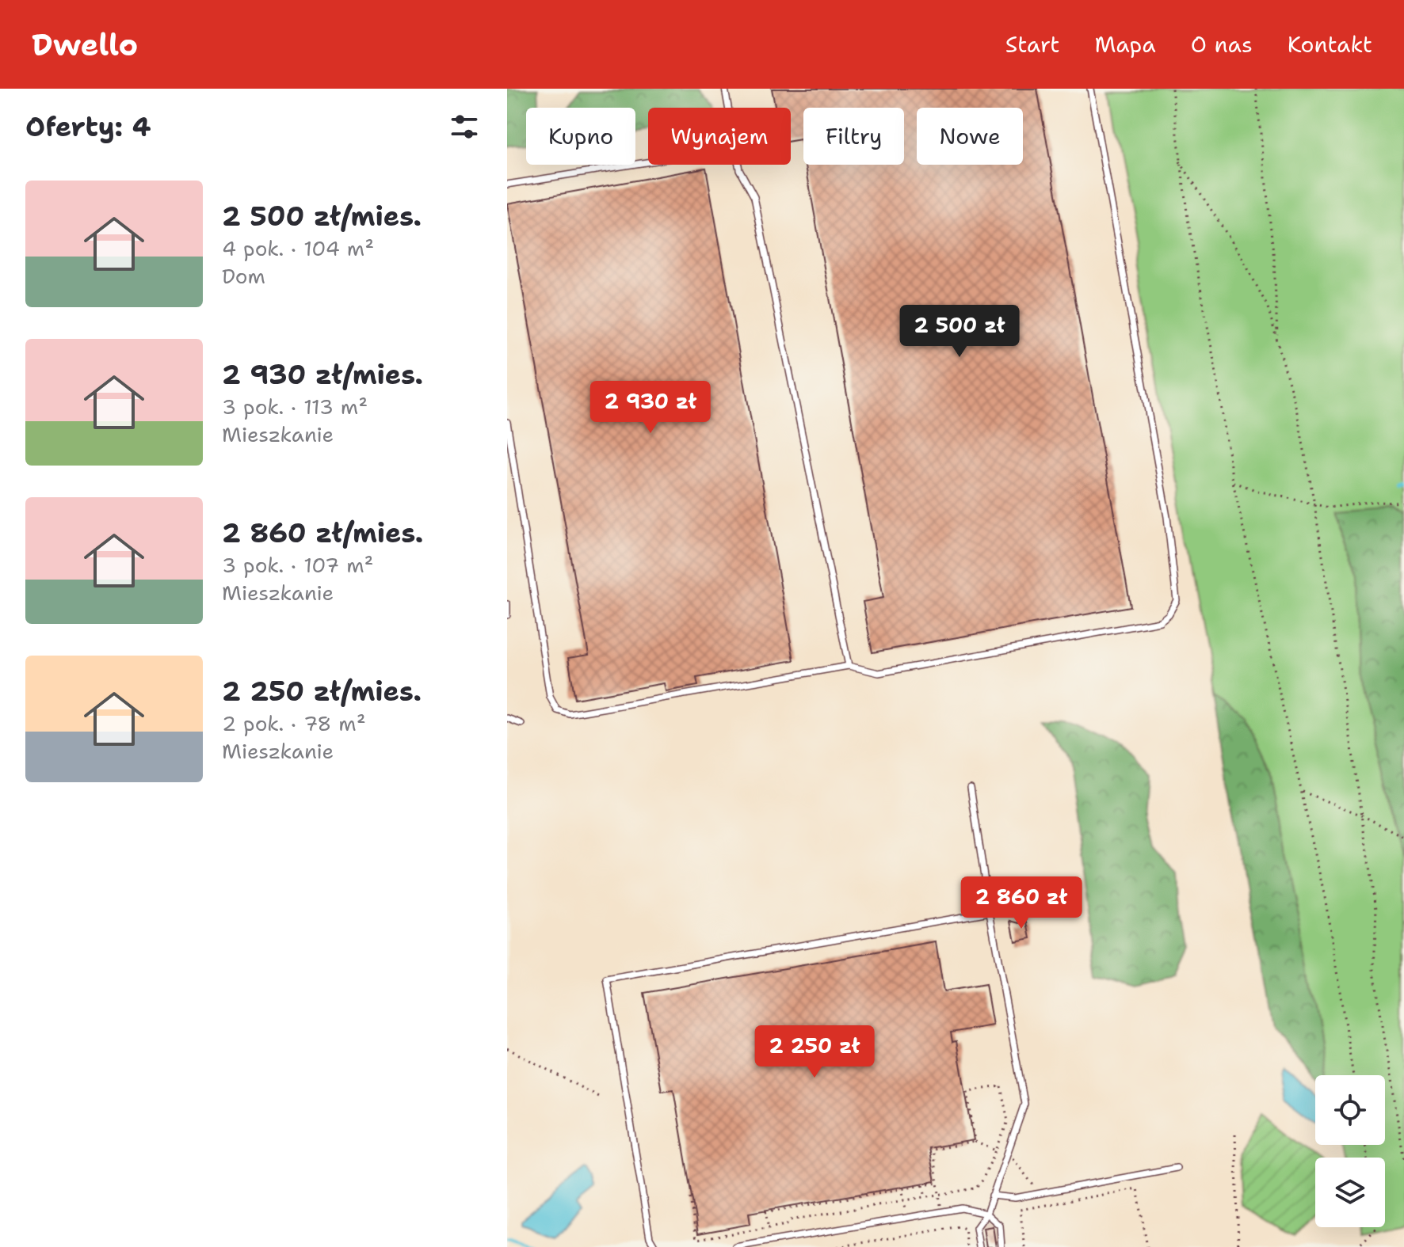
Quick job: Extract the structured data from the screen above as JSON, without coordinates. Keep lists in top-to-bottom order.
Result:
{
  "page": {
    "header": "Dwello",
    "nav": [
      "Start",
      "Mapa",
      "O nas",
      "Kontakt"
    ],
    "heading": "Oferty: 4",
    "chip": [
      "Kupno",
      "Wynajem",
      "Filtry",
      "Nowe"
    ],
    "list": [
      {
        "name": "2 500 zł/mies.",
        "note": "4 pok. · 104 m² · Dom"
      },
      {
        "name": "2 930 zł/mies.",
        "note": "3 pok. · 113 m² · Mieszkanie"
      },
      {
        "name": "2 860 zł/mies.",
        "note": "3 pok. · 107 m² · Mieszkanie"
      },
      {
        "name": "2 250 zł/mies.",
        "note": "2 pok. · 78 m² · Mieszkanie"
      }
    ],
    "price": [
      "2 500 zł",
      "2 930 zł",
      "2 860 zł",
      "2 250 zł"
    ]
  }
}
